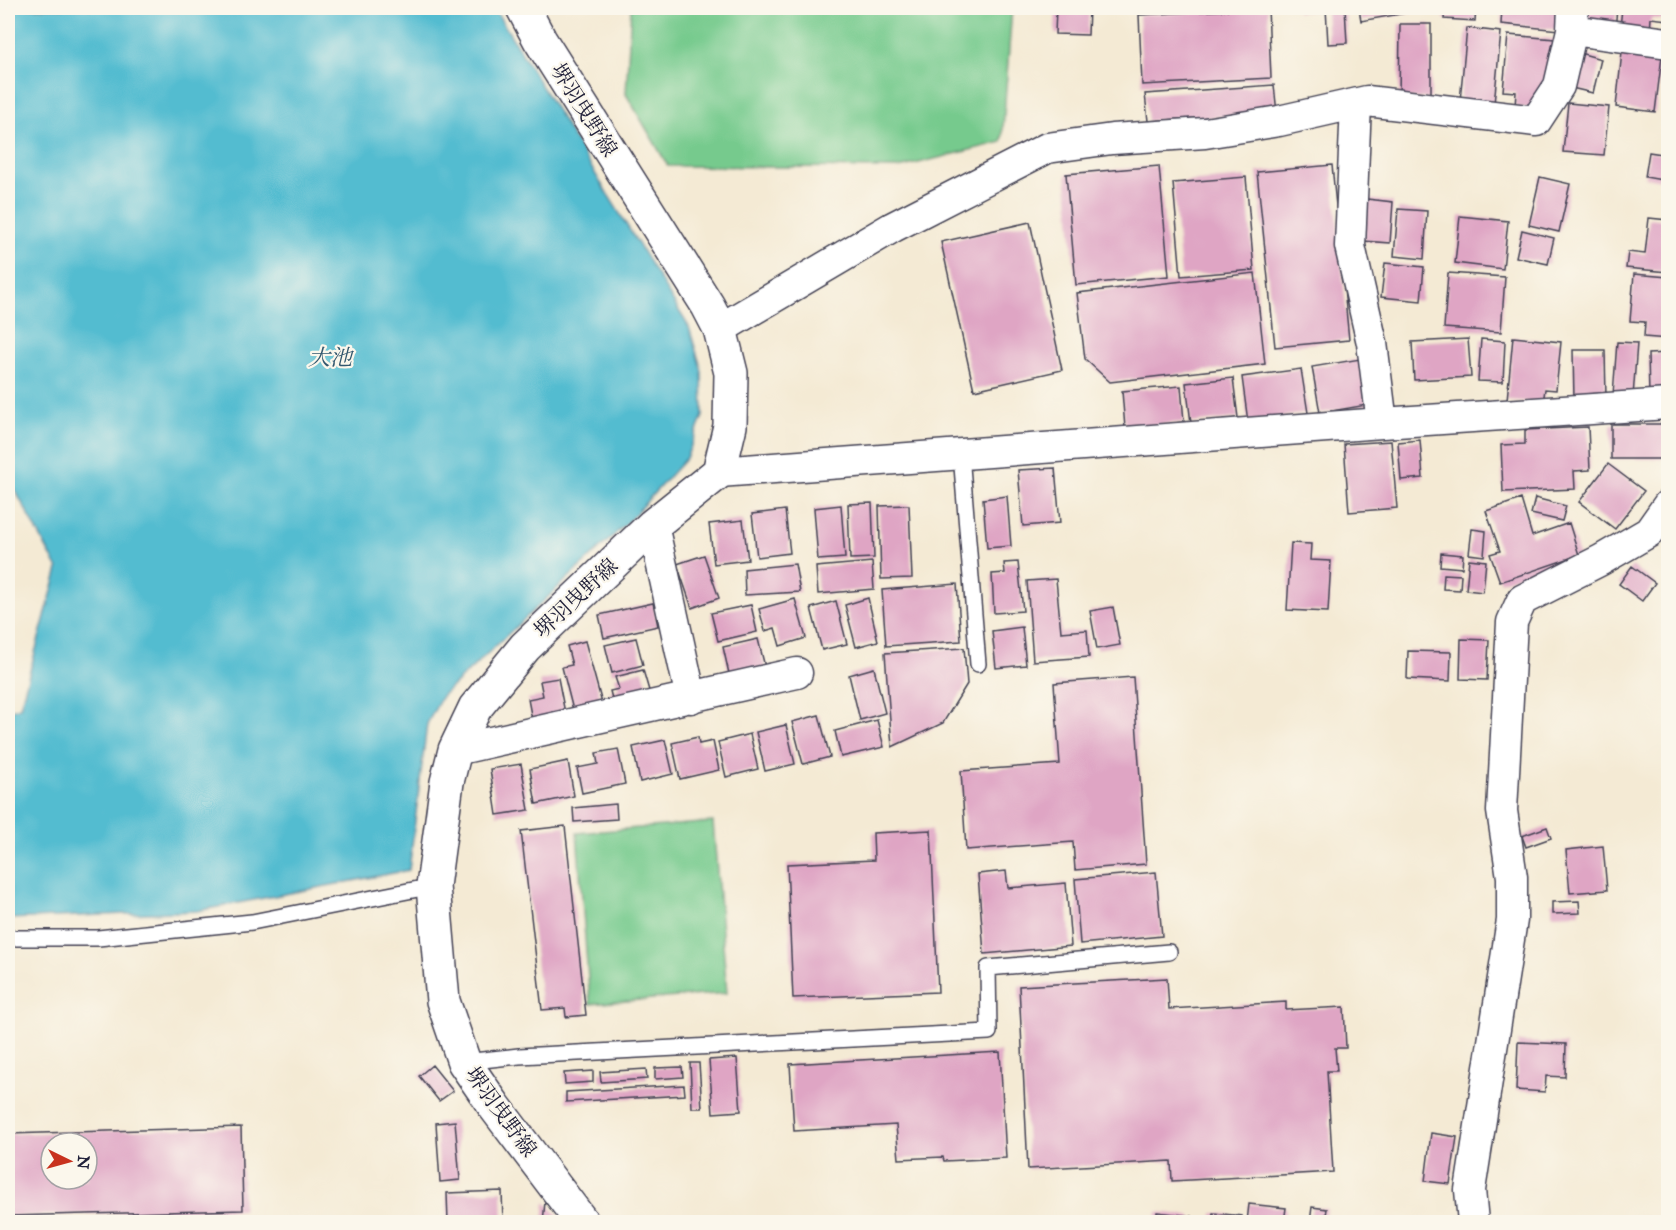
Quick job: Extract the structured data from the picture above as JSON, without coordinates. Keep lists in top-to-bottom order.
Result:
{
  "streets": {
    "main road": ["堺羽曳野線"]
  },
  "water": ["大池"],
  "north": "right"
}
